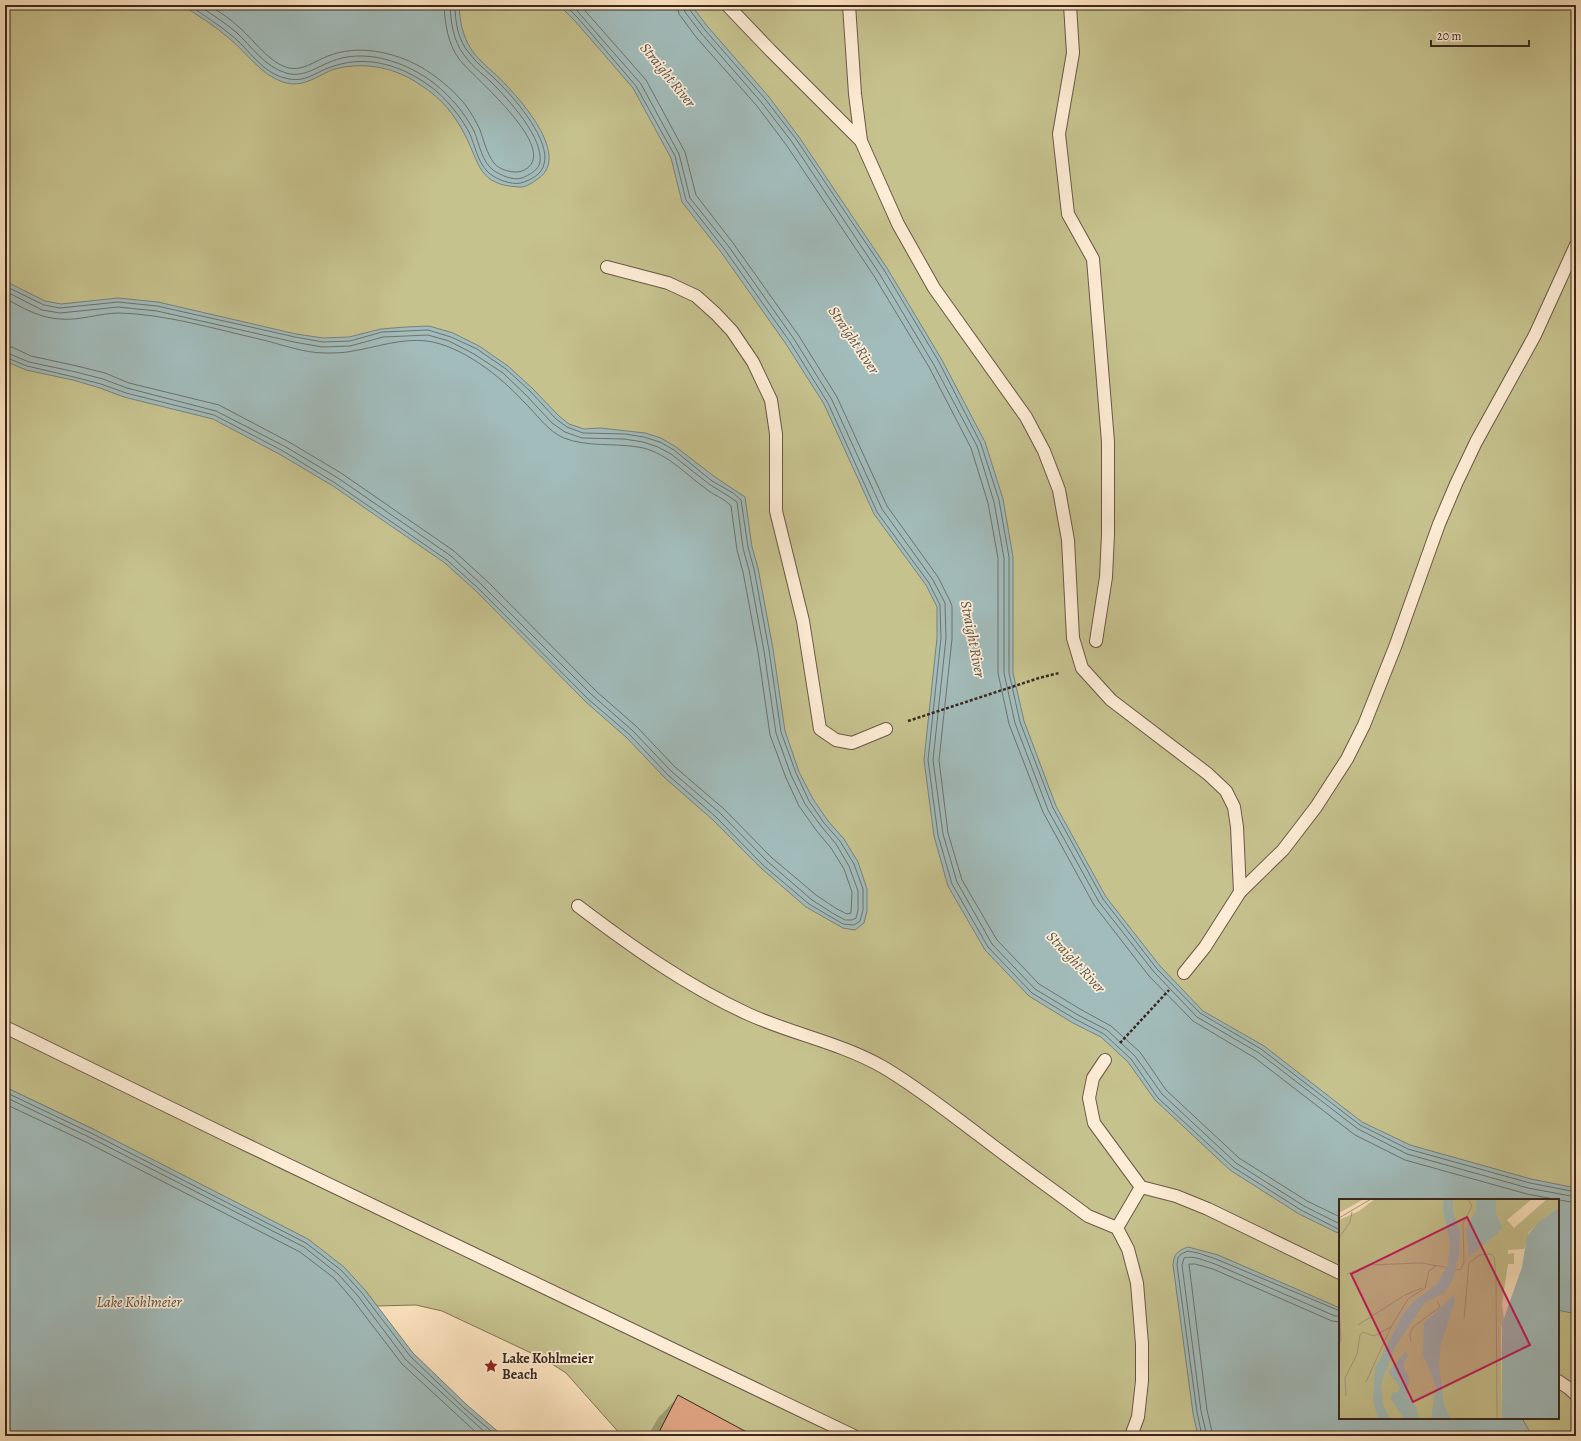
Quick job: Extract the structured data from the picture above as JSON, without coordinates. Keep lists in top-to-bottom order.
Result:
{
  "water": ["Straight River", "Lake Kohlmeier"],
  "places": {
    "place": ["Lake Kohlmeier Beach"]
  },
  "scale_bar": "20 m"
}
